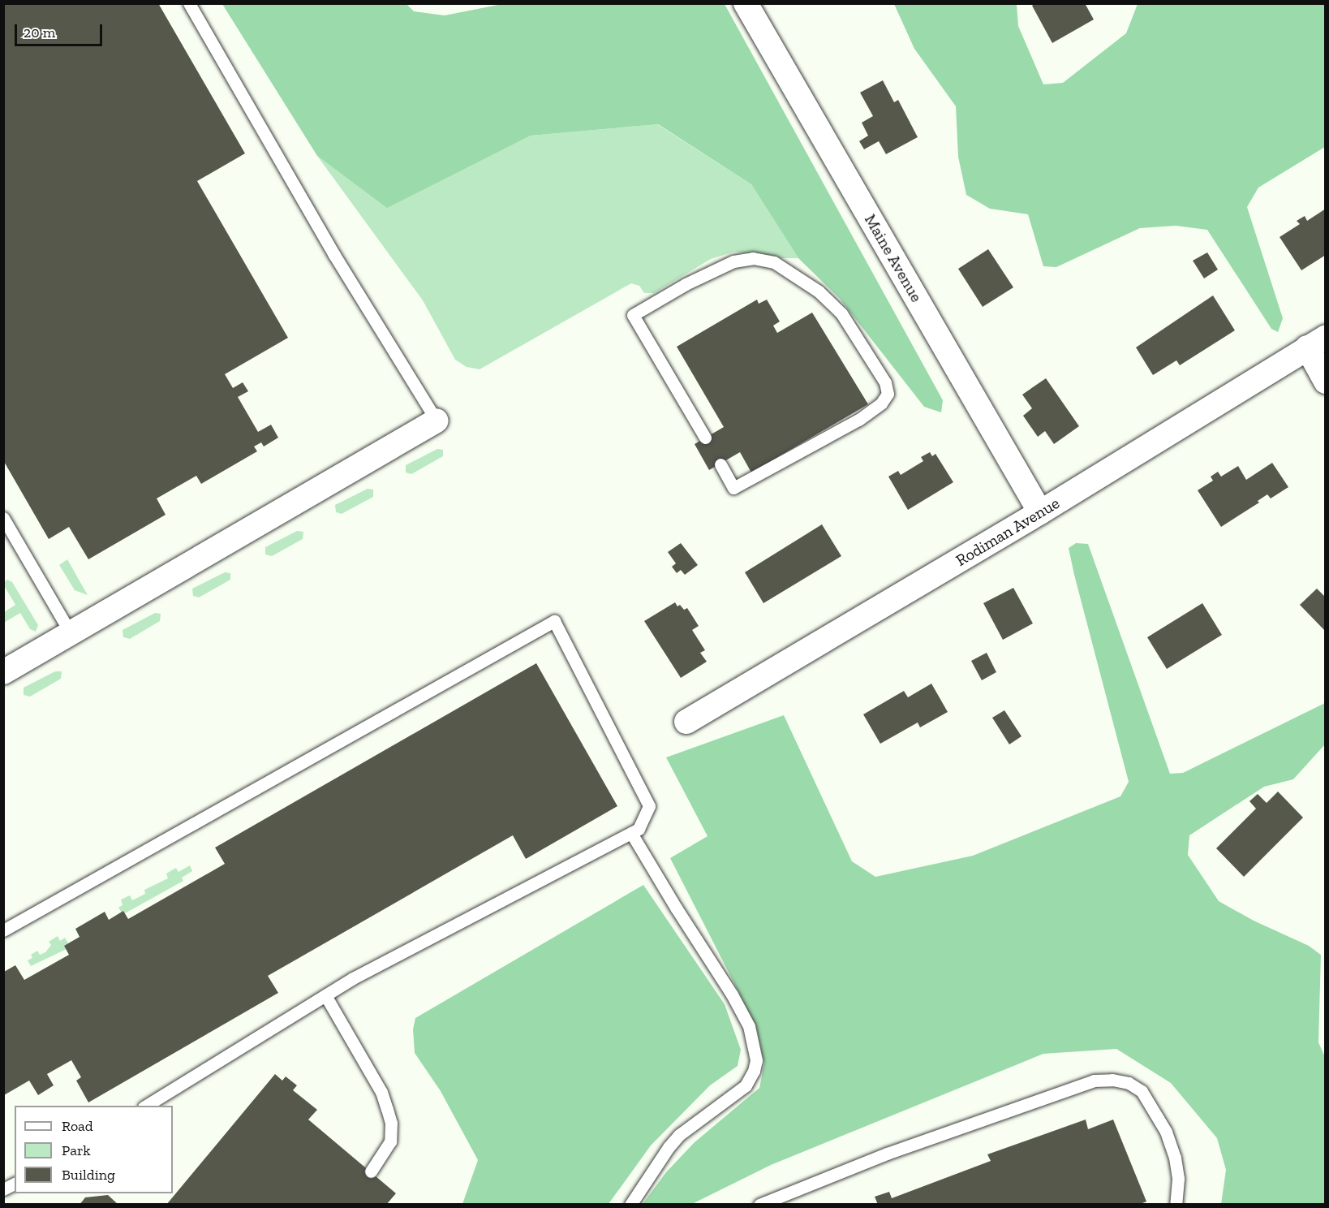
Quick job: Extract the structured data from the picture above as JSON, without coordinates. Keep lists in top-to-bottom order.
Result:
{
  "streets": {
    "street": ["Maine Avenue", "Rodiman Avenue"]
  },
  "crossings": [
    ["Maine Avenue", "Rodiman Avenue"]
  ],
  "legend": ["Road", "Park", "Building"],
  "scale_bar": "20 m"
}
